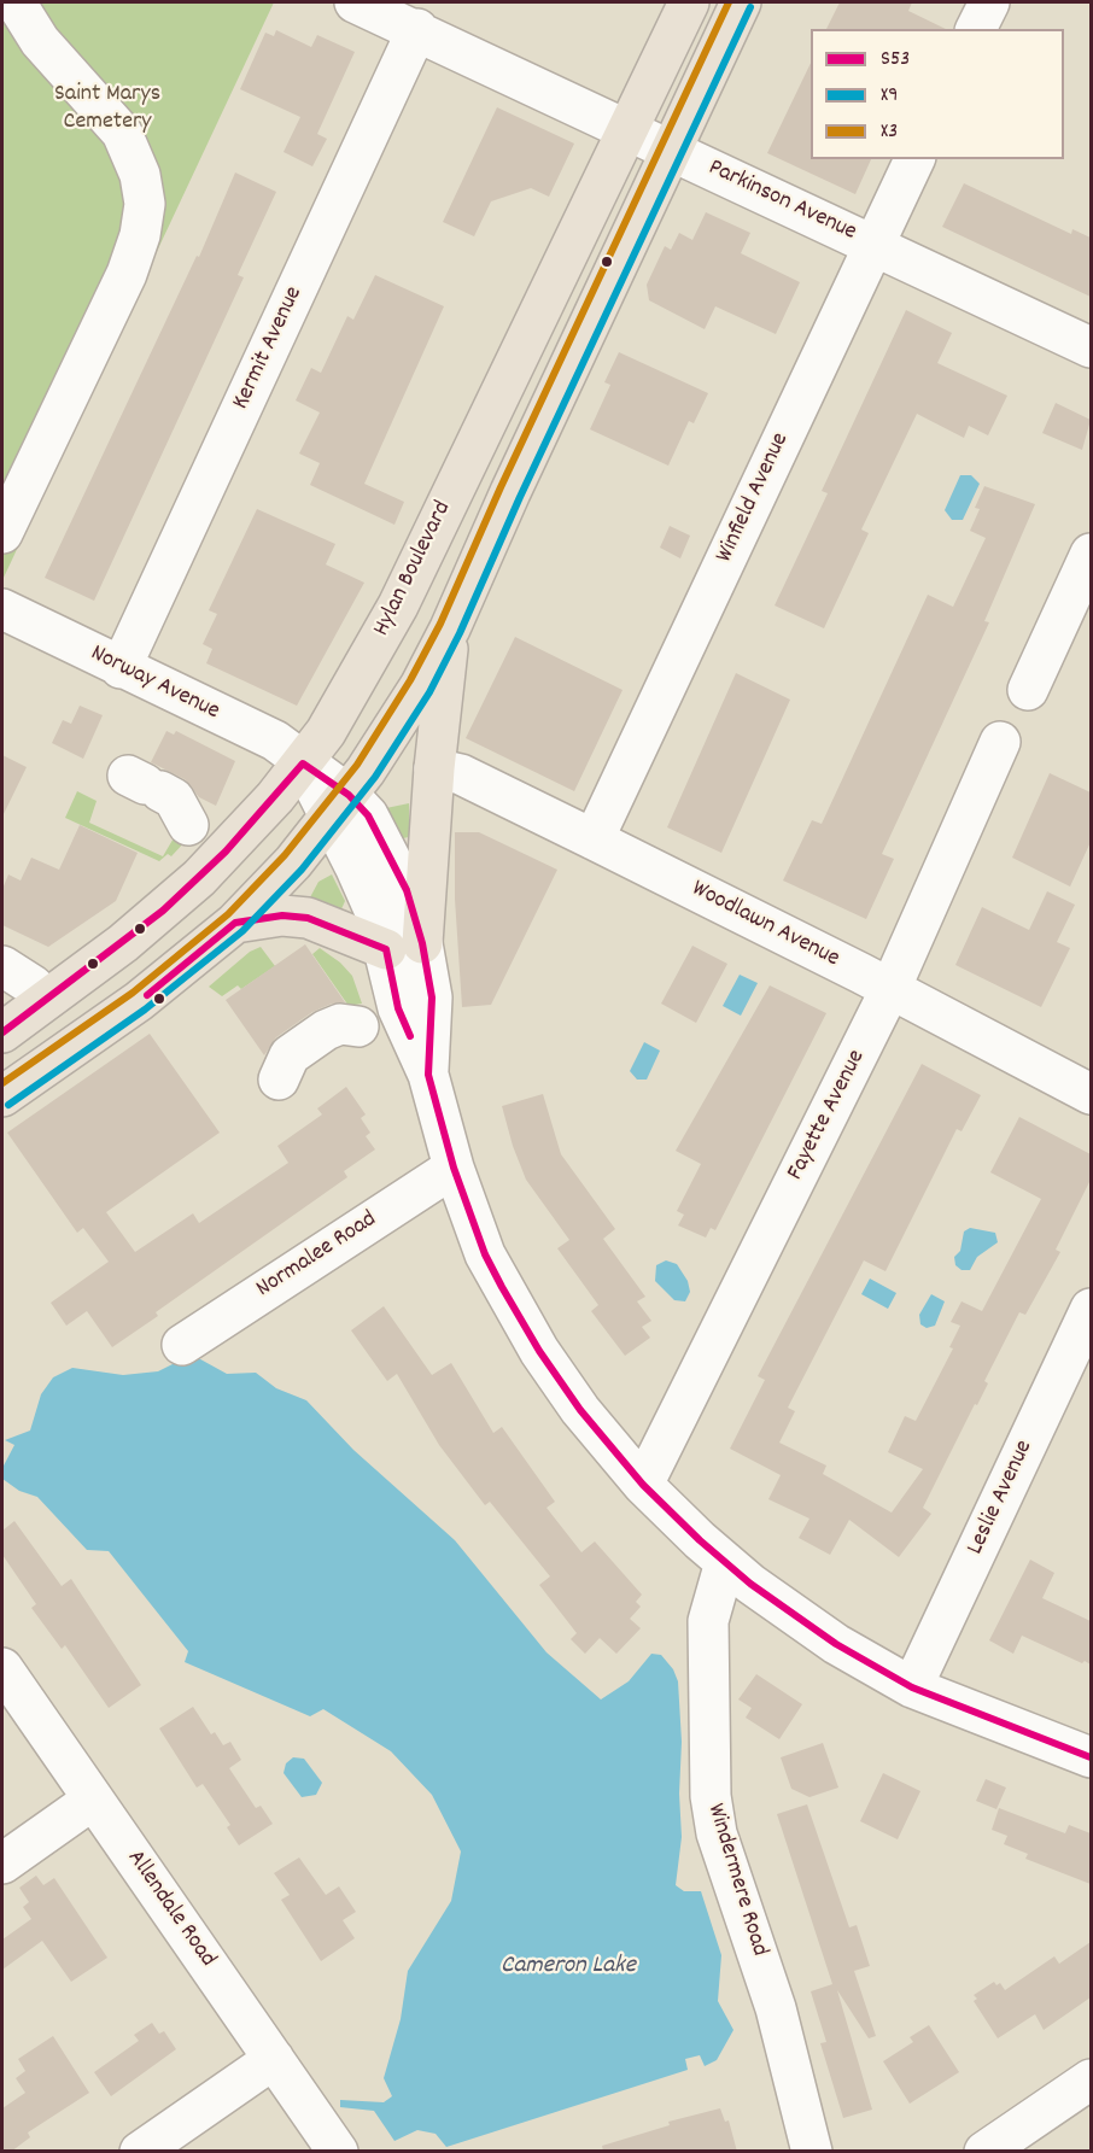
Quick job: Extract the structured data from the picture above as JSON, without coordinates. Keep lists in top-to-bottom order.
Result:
{
  "streets": {
    "main road": ["Hylan Boulevard"],
    "street": [
      "Parkinson Avenue",
      "Kermit Avenue",
      "Winfield Avenue",
      "Norway Avenue",
      "Woodlawn Avenue",
      "Fayette Avenue",
      "Normalee Road",
      "Leslie Avenue",
      "Windermere Road",
      "Allendale Road"
    ]
  },
  "crossings": [
    ["Parkinson Avenue", "Kermit Avenue"],
    ["Parkinson Avenue", "Winfield Avenue"],
    ["Parkinson Avenue", "Hylan Boulevard"],
    ["Kermit Avenue", "Norway Avenue"],
    ["Winfield Avenue", "Woodlawn Avenue"],
    ["Hylan Boulevard", "Norway Avenue"],
    ["Norway Avenue", "Fayette Avenue"],
    ["Norway Avenue", "Normalee Road"],
    ["Norway Avenue", "Leslie Avenue"],
    ["Norway Avenue", "Windermere Road"],
    ["Woodlawn Avenue", "Fayette Avenue"]
  ],
  "water": ["Cameron Lake"],
  "parks": ["Saint Marys Cemetery"],
  "lines": ["transit line X3", "transit line X9", "transit line S53"],
  "legend": ["S53", "X9", "X3"]
}
